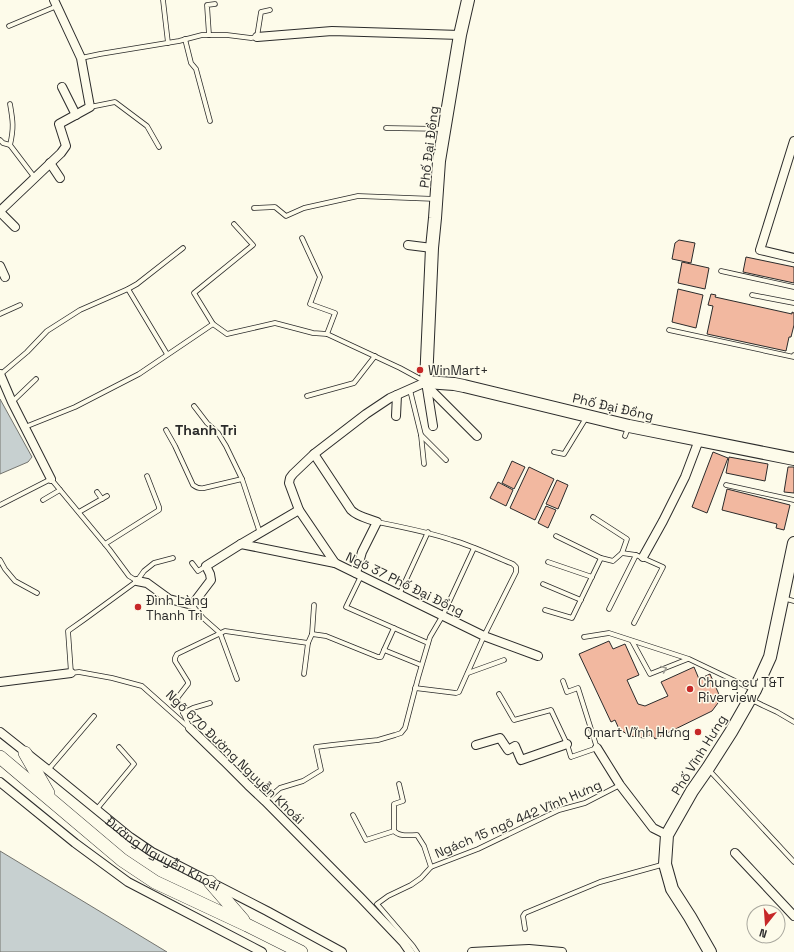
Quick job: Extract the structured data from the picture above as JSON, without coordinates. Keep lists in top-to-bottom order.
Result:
{
  "streets": {
    "main road": ["Đường Nguyễn Khoái"],
    "street": [
      "Phố Đại Đồng",
      "Ngõ 37 Phố Đại Đồng",
      "Phố Vĩnh Hưng",
      "Ngõ 670 Đường Nguyễn Khoái"
    ],
    "lane": ["Ngách 15 ngõ 442 Vĩnh Hưng"]
  },
  "districts": ["Thanh Trì"],
  "places": [
    "WinMart+",
    "Đình Làng Thanh Trì",
    "Chung cư T&T Riverview",
    "Qmart Vĩnh Hưng"
  ],
  "north": "bottom"
}
